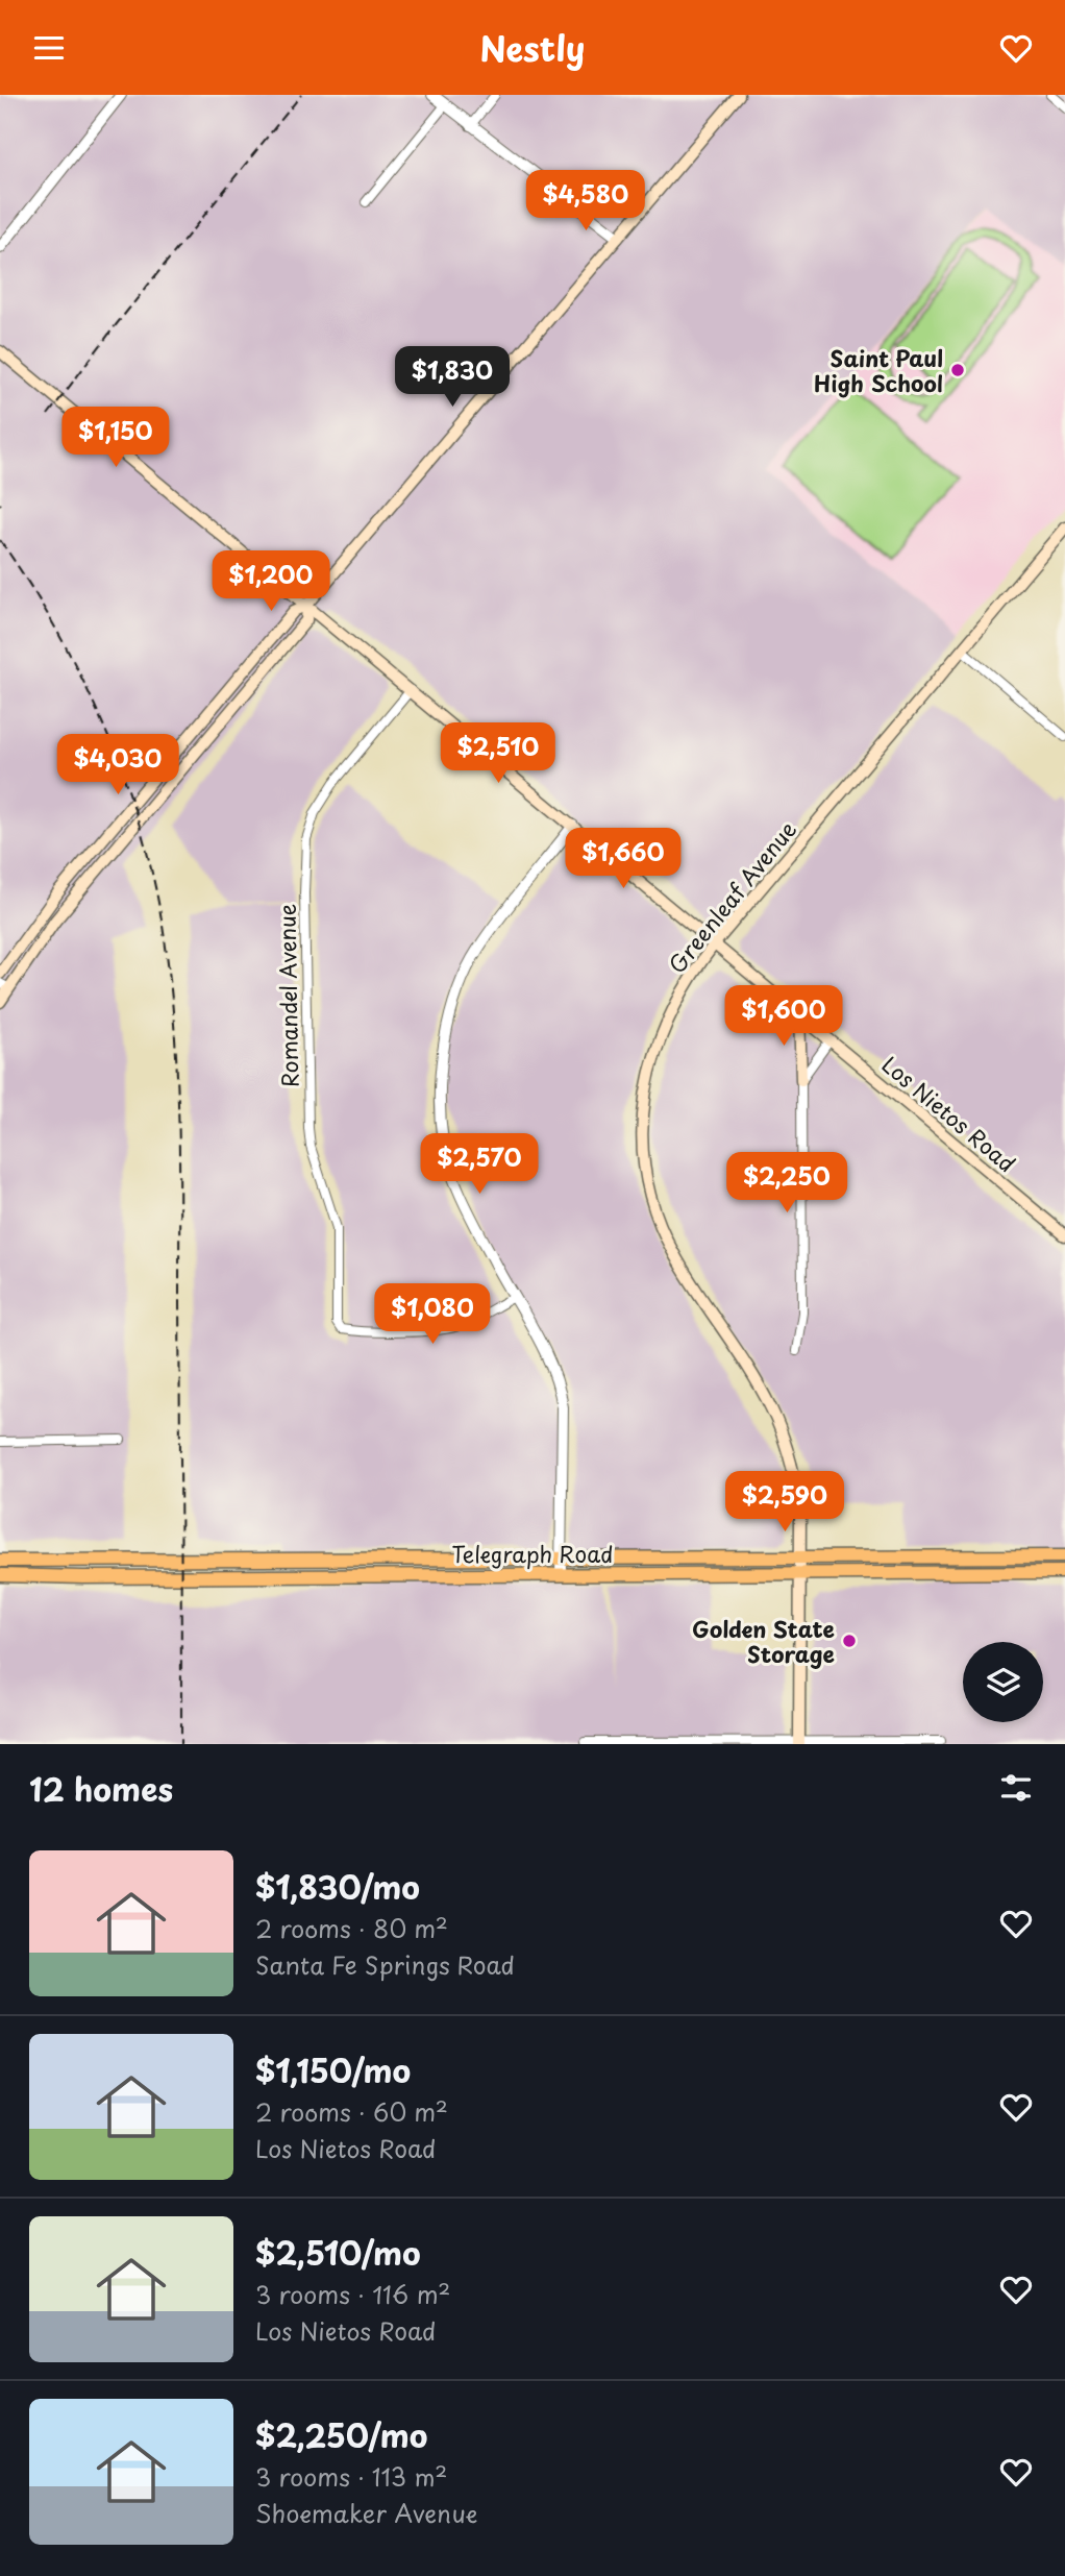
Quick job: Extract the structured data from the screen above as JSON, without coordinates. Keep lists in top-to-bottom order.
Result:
{
  "streets": {
    "main road": ["Greenleaf Avenue", "Los Nietos Road", "Telegraph Road"],
    "street": ["Romandel Avenue"]
  },
  "crossings": [
    ["Greenleaf Avenue", "Los Nietos Road"],
    ["Greenleaf Avenue", "Telegraph Road"],
    ["Romandel Avenue", "Los Nietos Road"]
  ],
  "places": ["Saint Paul High School", "Golden State Storage"],
  "page": {
    "header": "Nestly",
    "price": [
      "$4,580",
      "$1,830",
      "$1,150",
      "$1,200",
      "$2,510",
      "$4,030",
      "$1,660",
      "$1,600",
      "$2,570",
      "$2,250",
      "$1,080",
      "$2,590"
    ],
    "heading": "12 homes",
    "list": [
      {
        "name": "$1,830/mo",
        "note": "2 rooms · 80 m² · Santa Fe Springs Road"
      },
      {
        "name": "$1,150/mo",
        "note": "2 rooms · 60 m² · Los Nietos Road"
      },
      {
        "name": "$2,510/mo",
        "note": "3 rooms · 116 m² · Los Nietos Road"
      },
      {
        "name": "$2,250/mo",
        "note": "3 rooms · 113 m² · Shoemaker Avenue"
      }
    ]
  }
}
